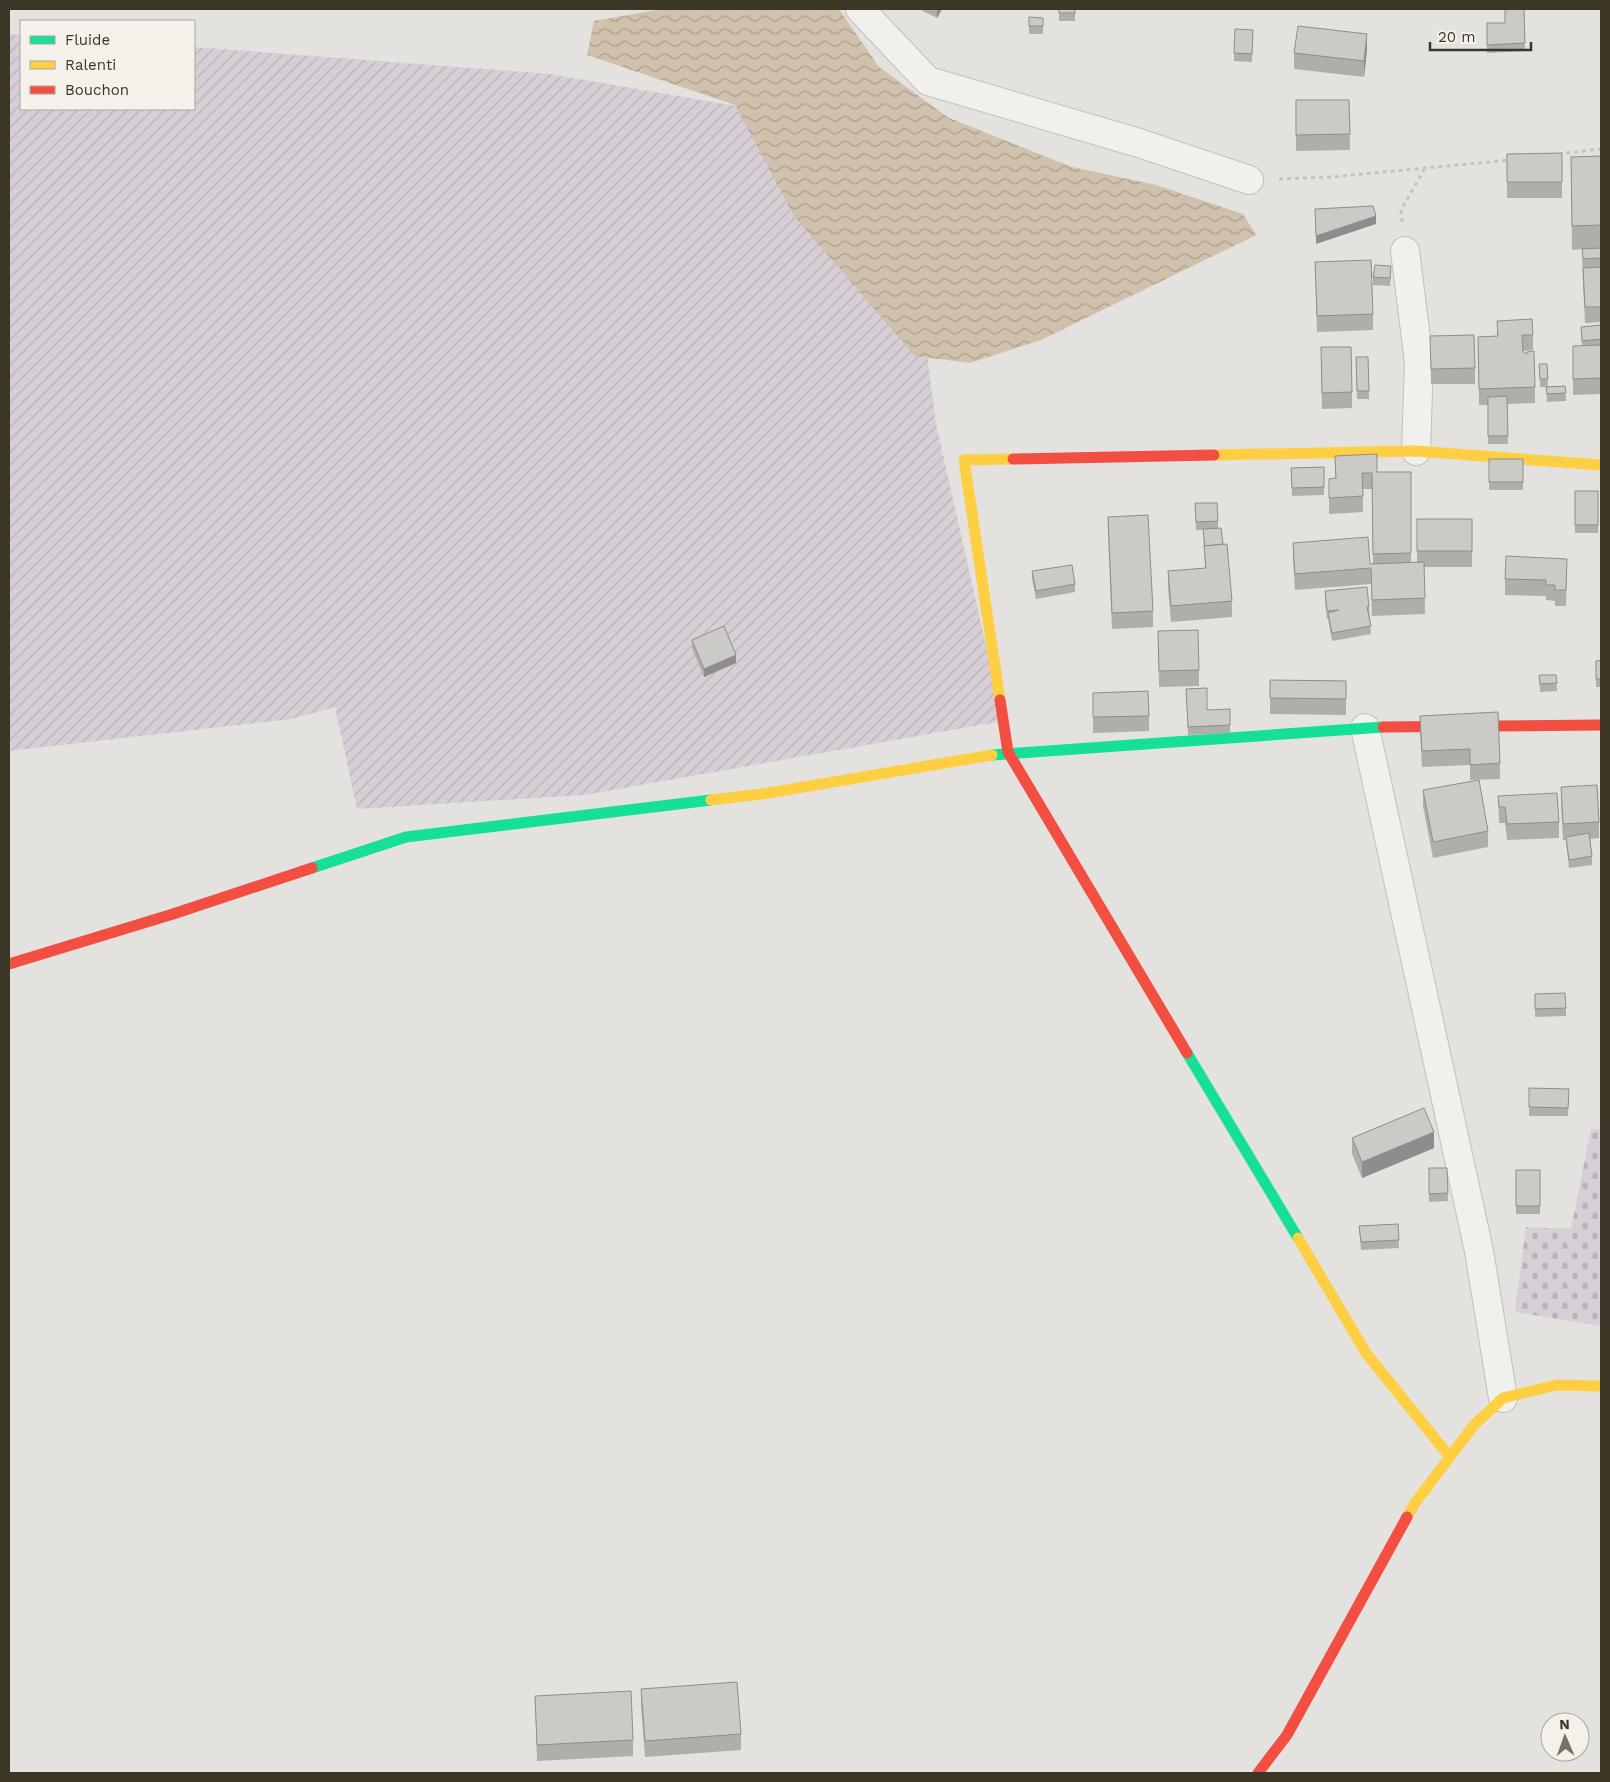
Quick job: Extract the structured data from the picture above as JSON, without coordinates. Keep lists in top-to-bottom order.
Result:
{
  "legend": ["Fluide", "Ralenti", "Bouchon"],
  "scale_bar": "20 m",
  "north": "top"
}
